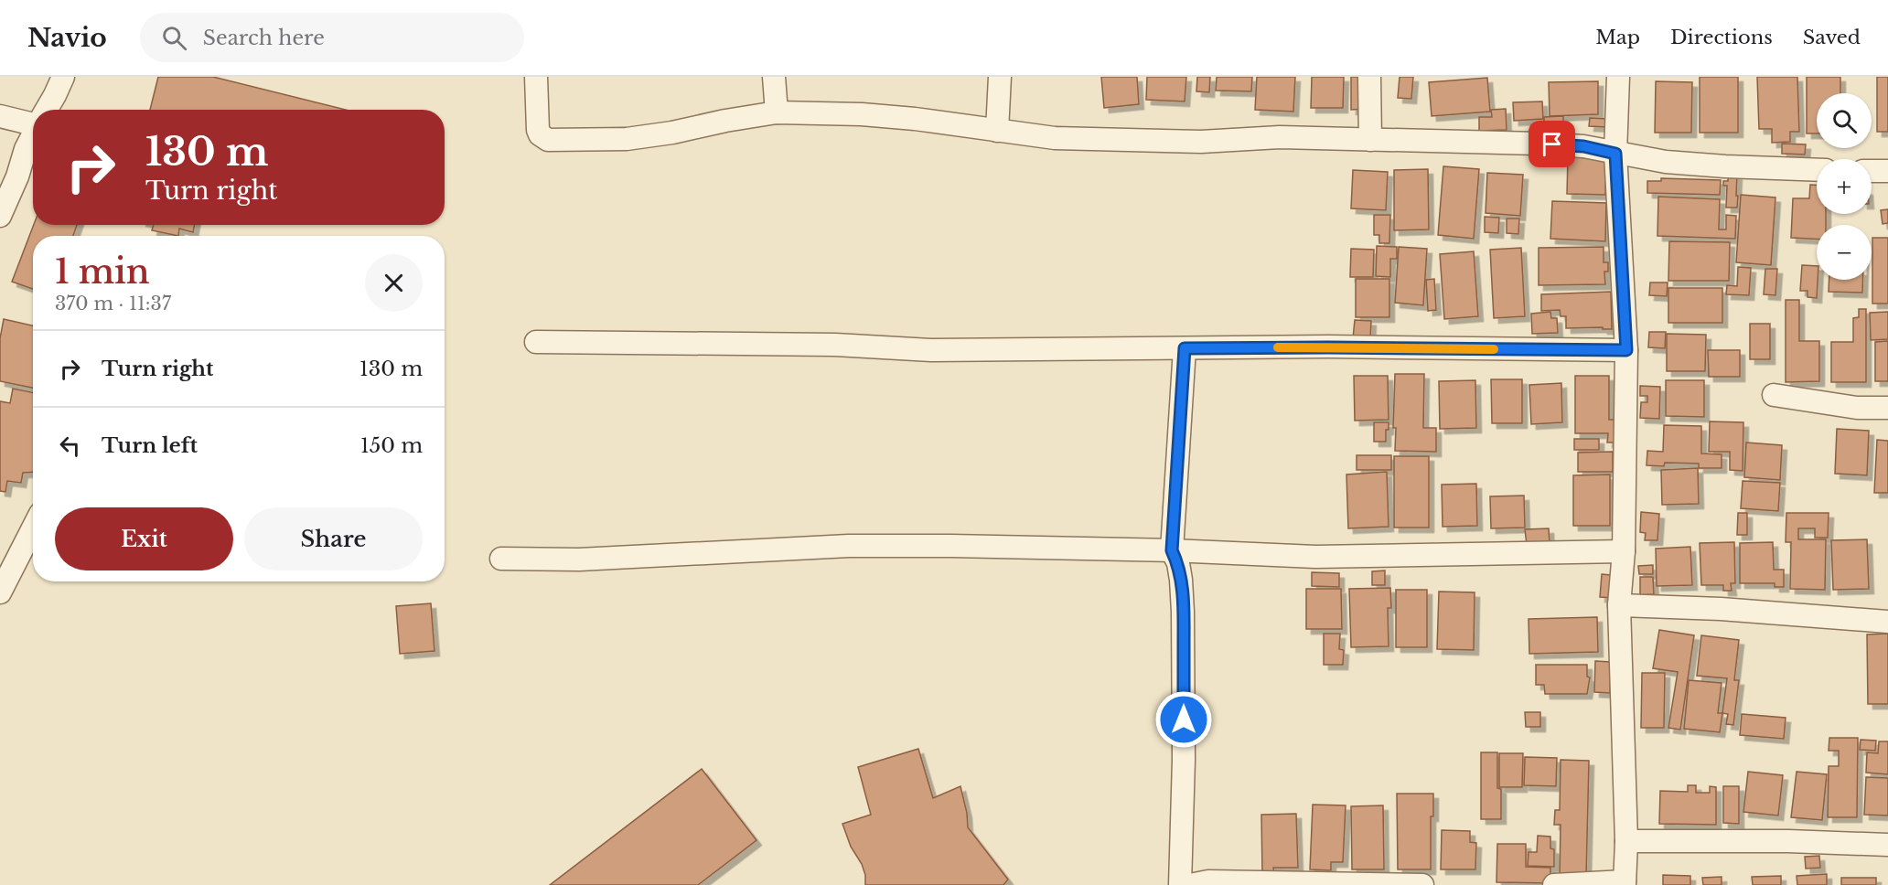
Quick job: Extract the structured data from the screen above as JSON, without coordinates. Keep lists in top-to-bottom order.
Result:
{
  "page": {
    "header": "Navio",
    "search": "Search here",
    "nav": ["Map", "Directions", "Saved"],
    "map_buttons": ["+", "−"],
    "turn": ["130 m", "Turn right"],
    "heading": ["1 min", "370 m · 11:37"],
    "list": [
      {
        "name": "Turn right",
        "value": "130 m"
      },
      {
        "name": "Turn left",
        "value": "150 m"
      }
    ],
    "buttons": ["Exit", "Share"]
  }
}
